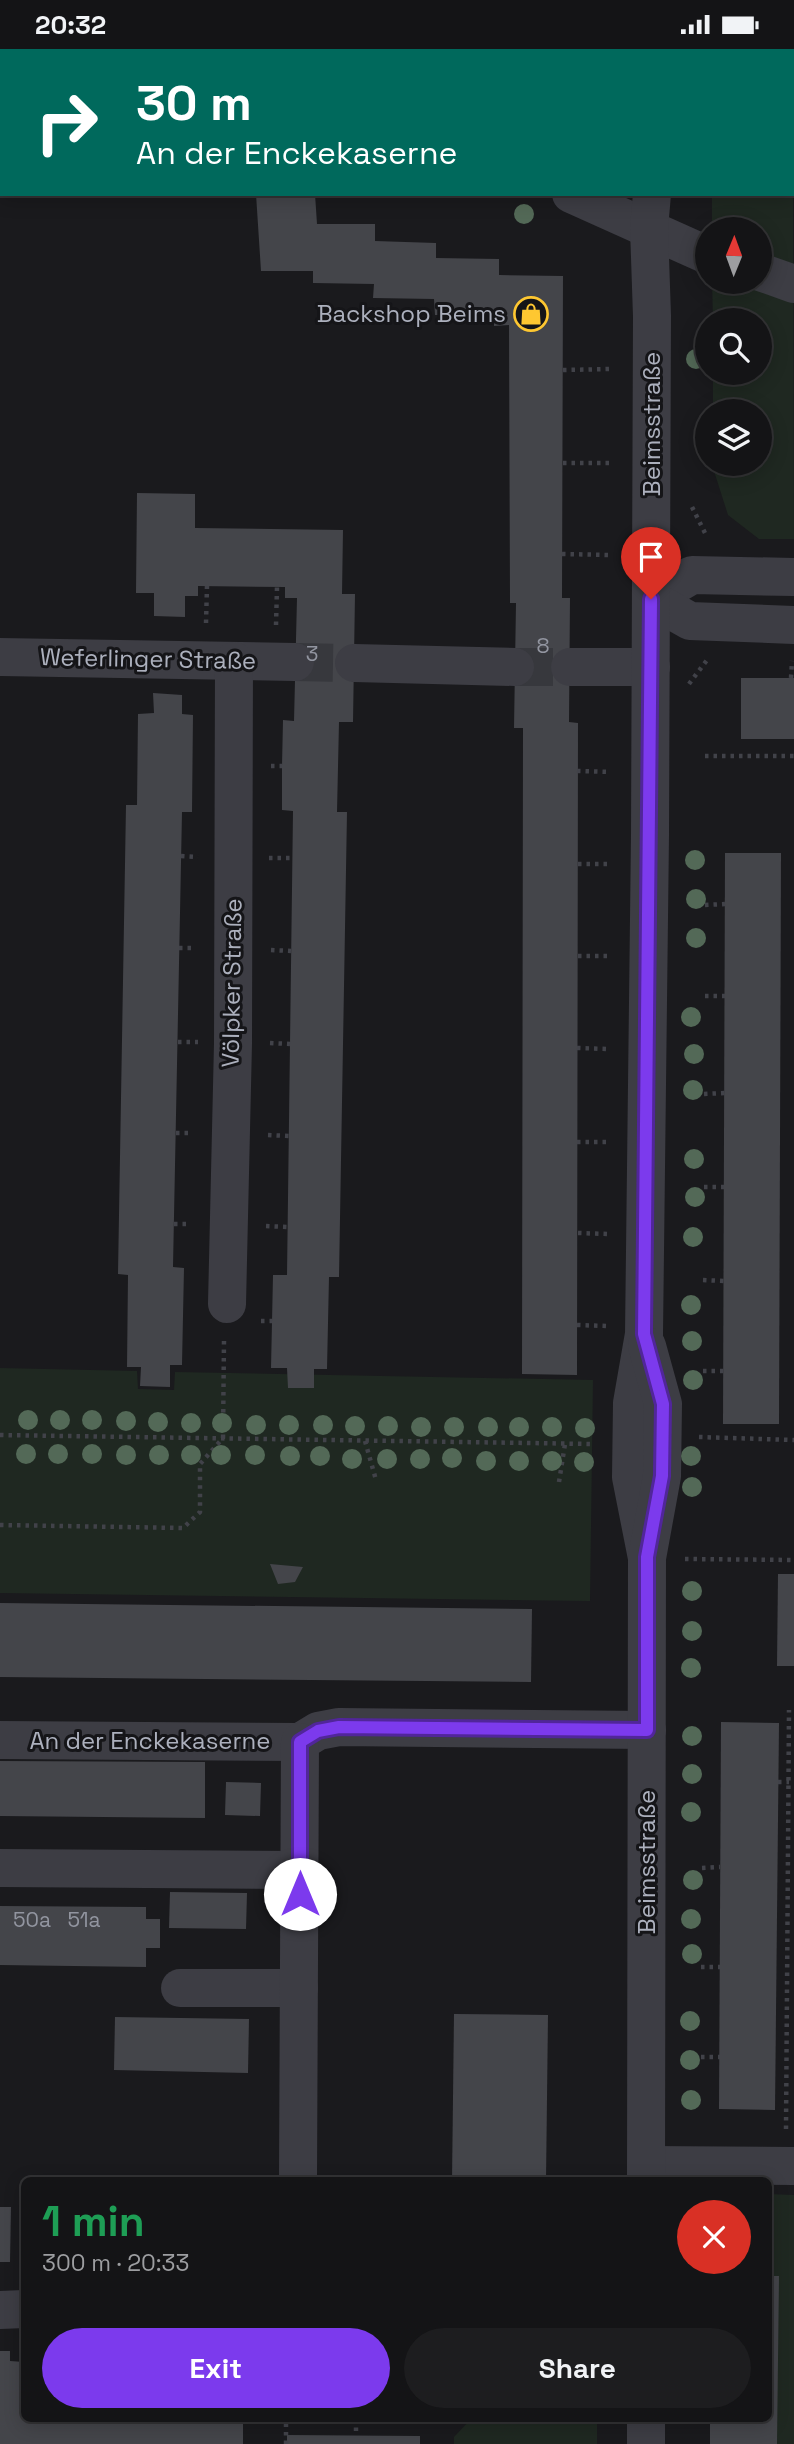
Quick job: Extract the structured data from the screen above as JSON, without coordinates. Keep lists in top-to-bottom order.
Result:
{
  "streets": {
    "street": [
      "Beimsstraße",
      "Weferlinger Straße",
      "Völpker Straße",
      "An der Enckekaserne"
    ]
  },
  "crossings": [
    ["Beimsstraße", "An der Enckekaserne"],
    ["Weferlinger Straße", "Völpker Straße"]
  ],
  "places": {
    "shop": ["Backshop Beims"]
  },
  "house_numbers": [
    "8",
    "3",
    "50a",
    "51a"
  ],
  "north": "top",
  "page": {
    "status": "20:32",
    "turn": ["30 m", "An der Enckekaserne"],
    "heading": ["1 min", "300 m · 20:33"],
    "buttons": ["Exit", "Share"]
  }
}
